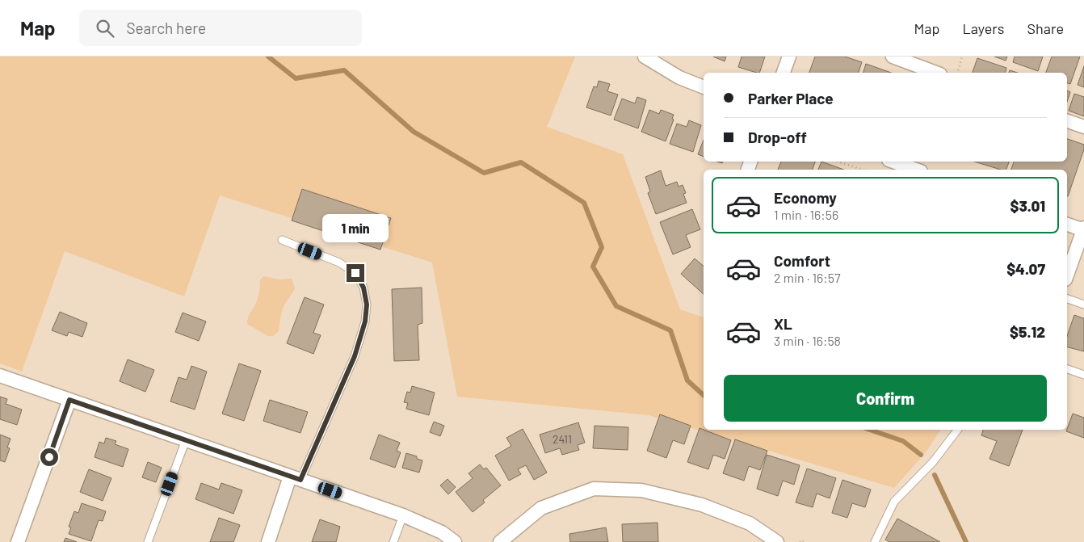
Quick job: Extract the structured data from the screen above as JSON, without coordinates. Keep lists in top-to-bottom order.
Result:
{
  "house_numbers": ["2411"],
  "page": {
    "header": "Map",
    "search": "Search here",
    "nav": ["Map", "Layers", "Share"],
    "banner": ["Parker Place", "Drop-off"],
    "list": [
      {
        "name": "Economy",
        "note": "1 min · 16:56",
        "value": "$3.01"
      },
      {
        "name": "Comfort",
        "note": "2 min · 16:57",
        "value": "$4.07"
      },
      {
        "name": "XL",
        "note": "3 min · 16:58",
        "value": "$5.12"
      }
    ],
    "bubble": "1 min",
    "buttons": "Confirm"
  }
}
